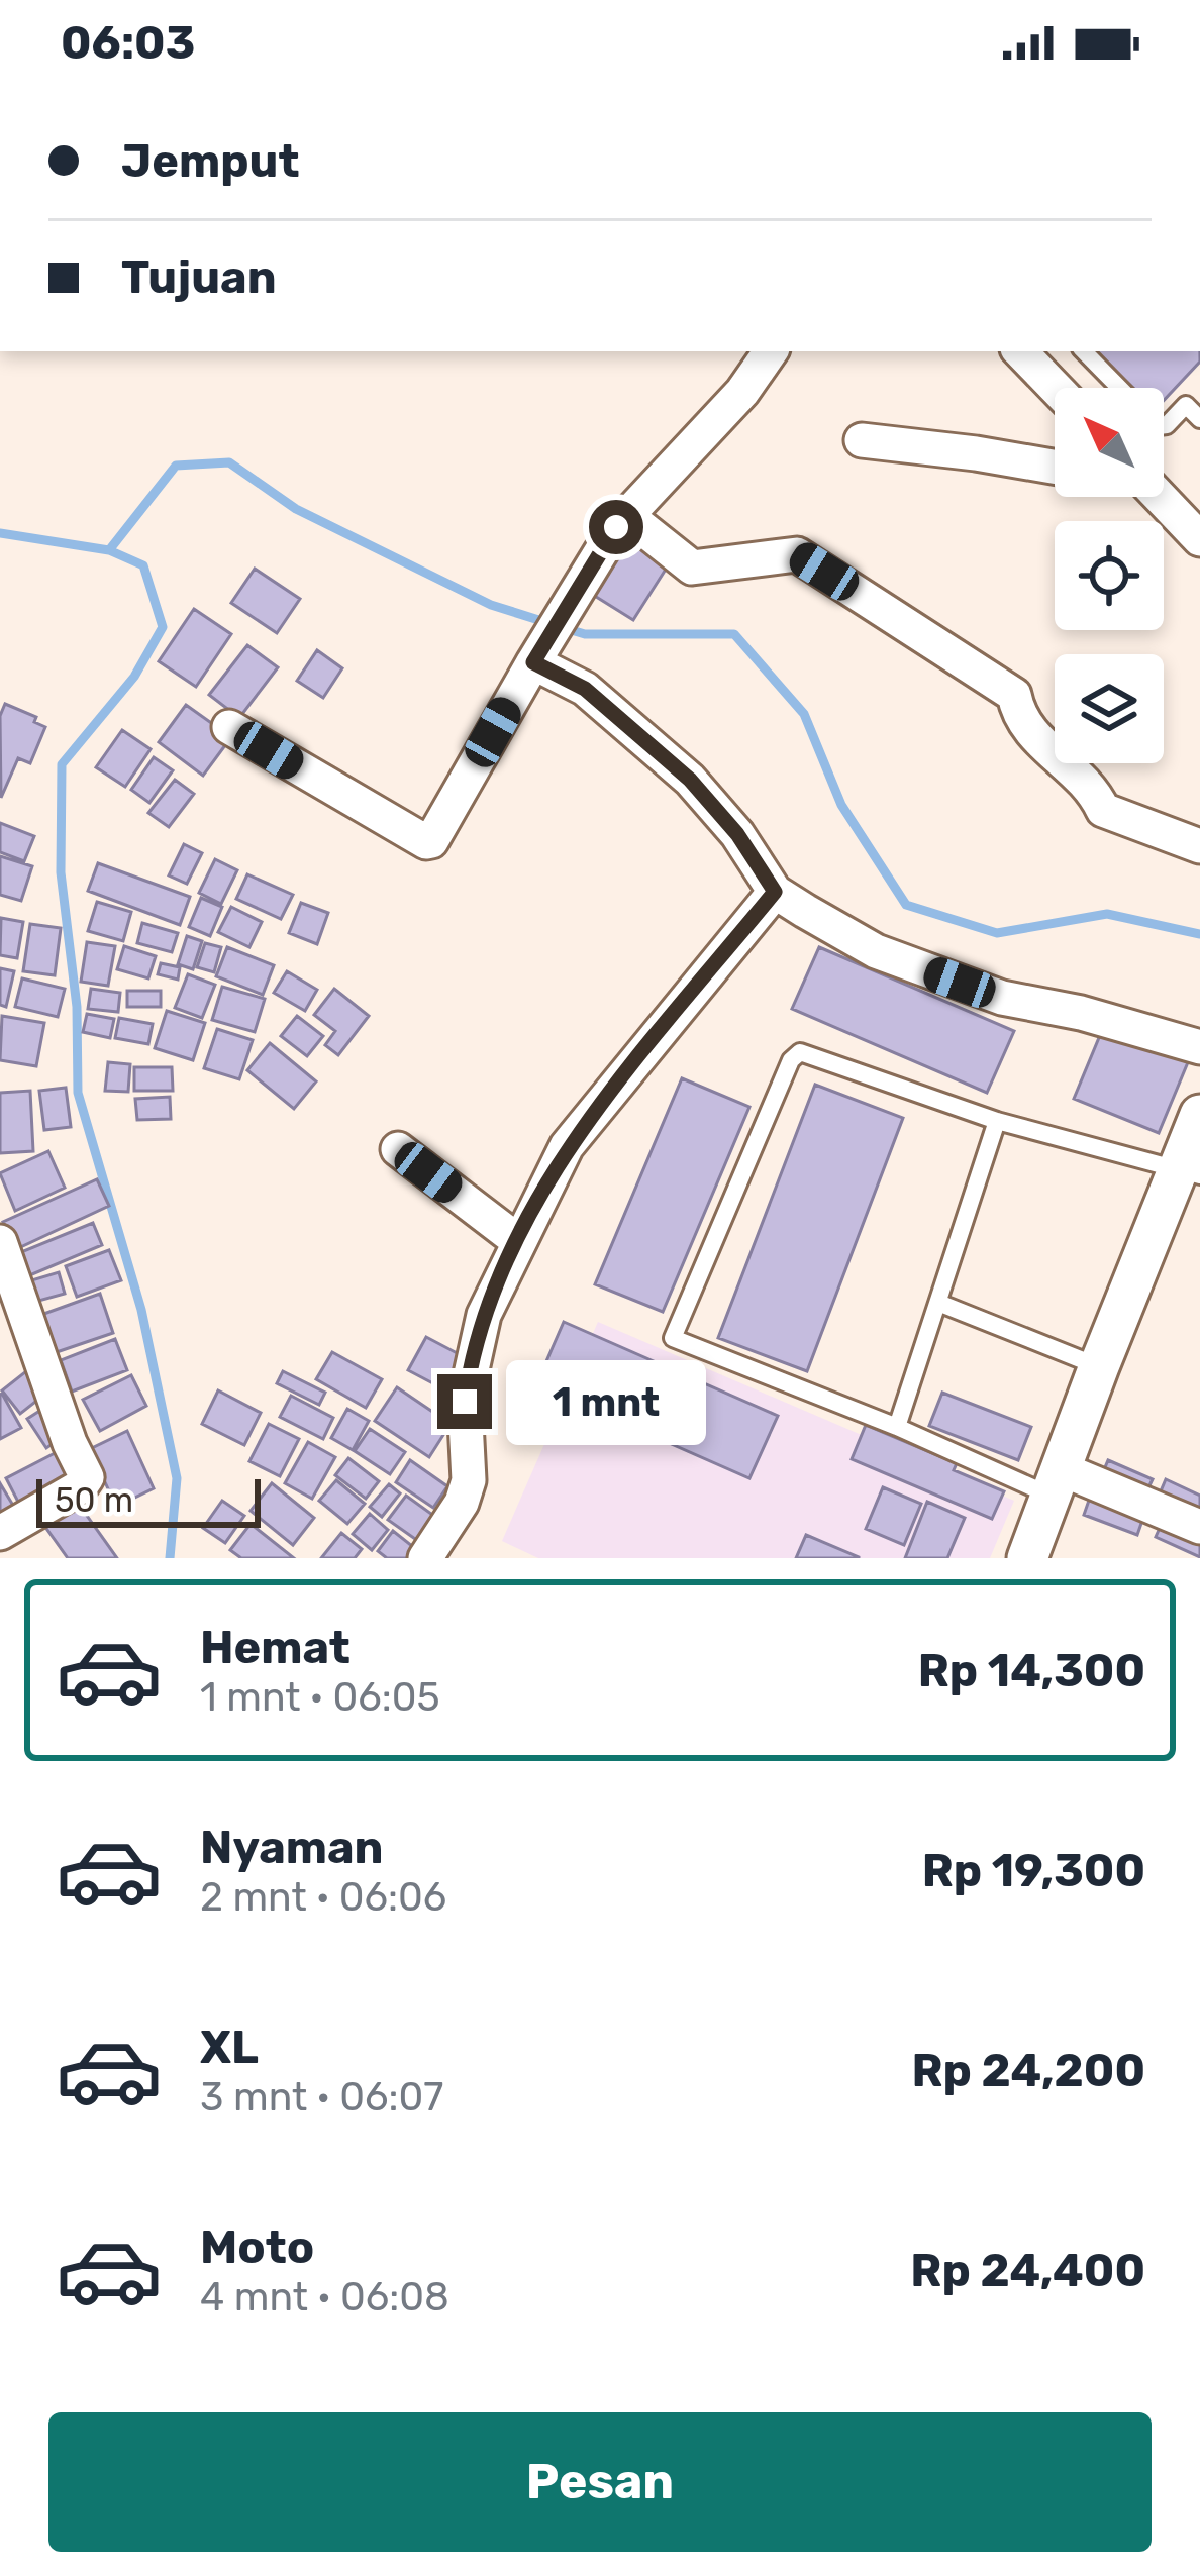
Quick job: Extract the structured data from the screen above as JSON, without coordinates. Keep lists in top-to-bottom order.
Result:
{
  "scale_bar": "50 m",
  "north": "top left",
  "page": {
    "status": "06:03",
    "banner": ["Jemput", "Tujuan"],
    "bubble": "1 mnt",
    "scale": "50 m",
    "list": [
      {
        "name": "Hemat",
        "note": "1 mnt · 06:05",
        "value": "Rp 14,300"
      },
      {
        "name": "Nyaman",
        "note": "2 mnt · 06:06",
        "value": "Rp 19,300"
      },
      {
        "name": "XL",
        "note": "3 mnt · 06:07",
        "value": "Rp 24,200"
      },
      {
        "name": "Moto",
        "note": "4 mnt · 06:08",
        "value": "Rp 24,400"
      }
    ],
    "buttons": "Pesan"
  }
}
